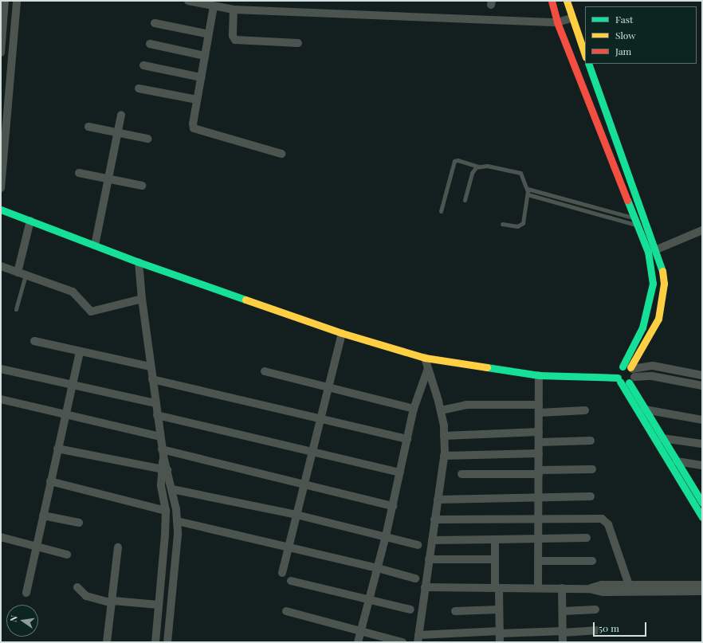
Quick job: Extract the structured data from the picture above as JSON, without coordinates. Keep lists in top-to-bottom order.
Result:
{
  "legend": ["Fast", "Slow", "Jam"],
  "scale_bar": "50 m",
  "north": "left"
}
